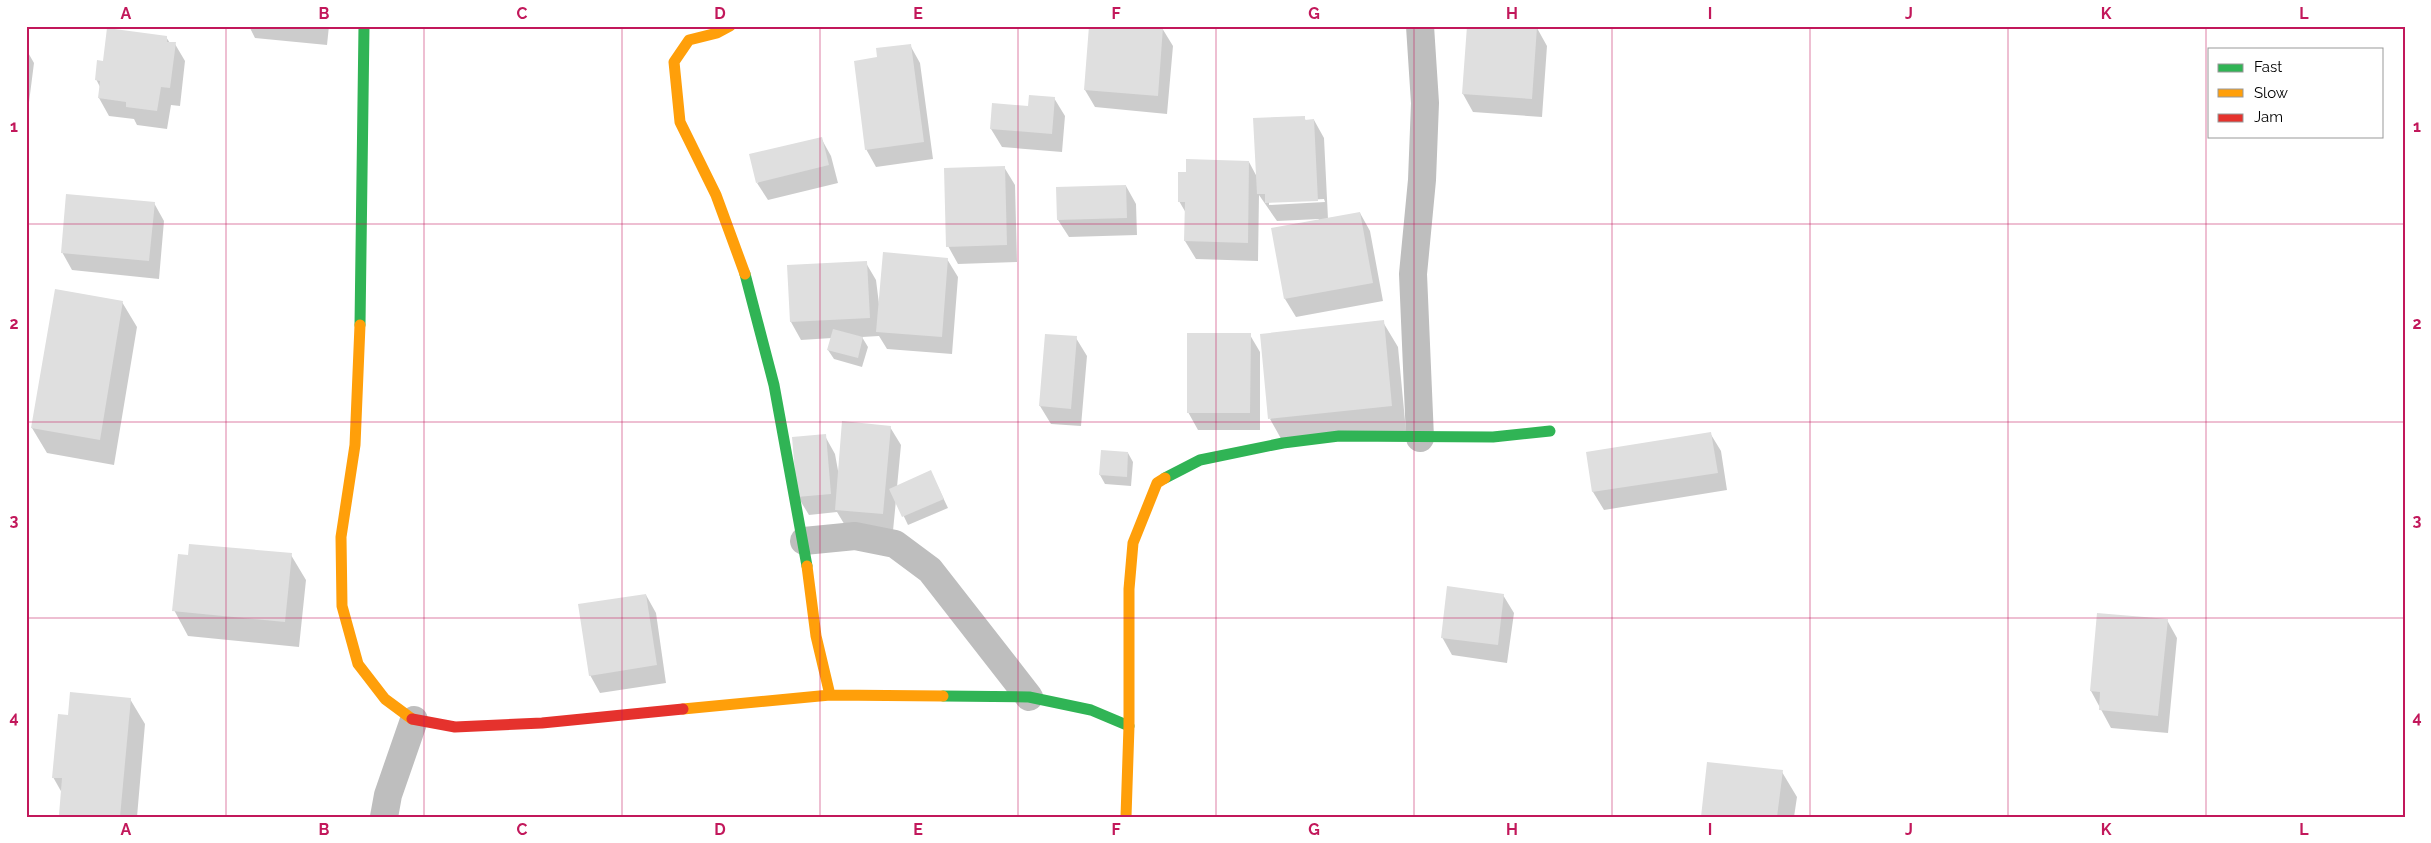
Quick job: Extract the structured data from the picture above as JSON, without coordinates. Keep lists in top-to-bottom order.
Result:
{
  "legend": ["Fast", "Slow", "Jam"],
  "grid": {
    "columns": [
      "A",
      "B",
      "C",
      "D",
      "E",
      "F",
      "G",
      "H",
      "I",
      "J",
      "K",
      "L"
    ],
    "rows": [
      "1",
      "2",
      "3",
      "4"
    ]
  }
}
